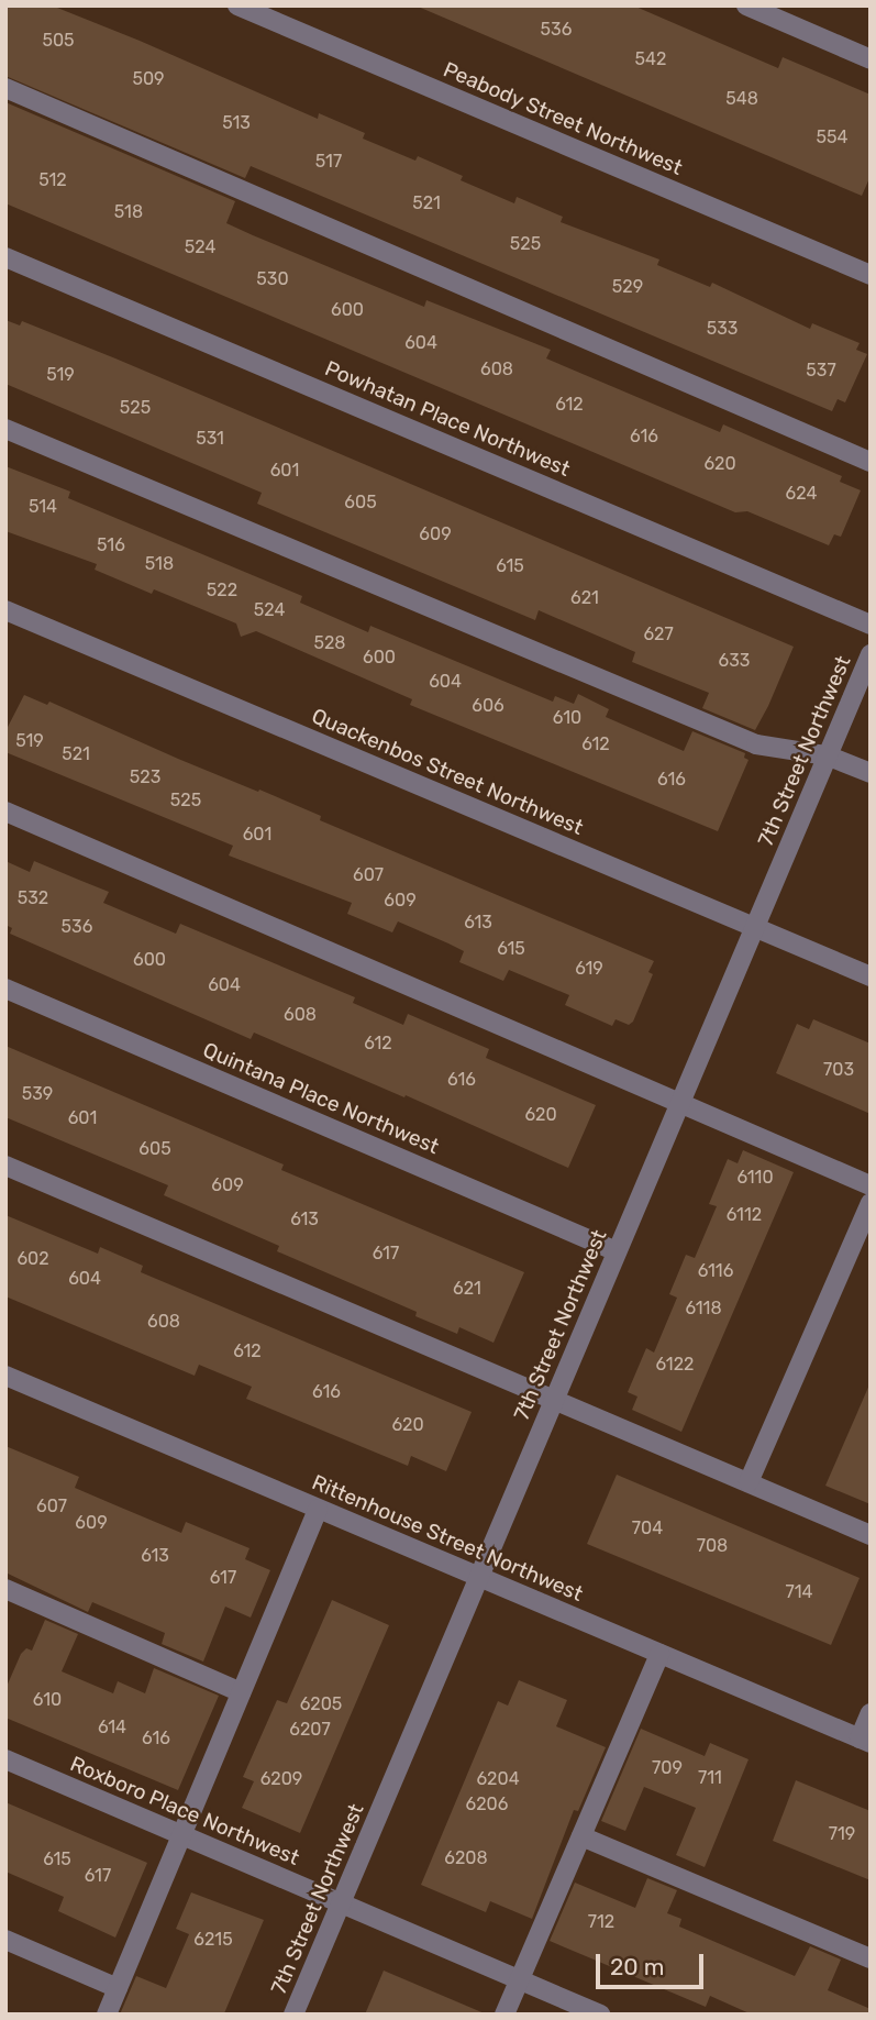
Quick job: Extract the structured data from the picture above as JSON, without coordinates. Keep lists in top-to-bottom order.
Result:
{
  "streets": {
    "street": [
      "Peabody Street Northwest",
      "Powhatan Place Northwest",
      "7th Street Northwest",
      "Quackenbos Street Northwest",
      "Quintana Place Northwest",
      "Rittenhouse Street Northwest",
      "Roxboro Place Northwest"
    ]
  },
  "crossings": [
    ["7th Street Northwest", "Quackenbos Street Northwest"],
    ["7th Street Northwest", "Quintana Place Northwest"],
    ["7th Street Northwest", "Rittenhouse Street Northwest"],
    ["7th Street Northwest", "Roxboro Place Northwest"]
  ],
  "house_numbers": [
    "536",
    "505",
    "542",
    "509",
    "548",
    "513",
    "554",
    "517",
    "512",
    "521",
    "518",
    "525",
    "524",
    "530",
    "529",
    "600",
    "533",
    "604",
    "608",
    "537",
    "519",
    "612",
    "525",
    "616",
    "531",
    "620",
    "601",
    "624",
    "605",
    "514",
    "609",
    "516",
    "518",
    "615",
    "522",
    "621",
    "524",
    "627",
    "528",
    "600",
    "633",
    "604",
    "606",
    "610",
    "519",
    "612",
    "521",
    "523",
    "616",
    "525",
    "601",
    "607",
    "532",
    "609",
    "613",
    "536",
    "615",
    "600",
    "619",
    "604",
    "608",
    "612",
    "703",
    "616",
    "539",
    "620",
    "601",
    "605",
    "6110",
    "609",
    "6112",
    "613",
    "617",
    "602",
    "6116",
    "604",
    "621",
    "6118",
    "608",
    "612",
    "6122",
    "616",
    "620",
    "607",
    "609",
    "704",
    "708",
    "613",
    "617",
    "714",
    "610",
    "6205",
    "614",
    "6207",
    "616",
    "709",
    "711",
    "6209",
    "6204",
    "6206",
    "719",
    "6208",
    "615",
    "617",
    "712",
    "6215"
  ],
  "scale_bar": "20 m"
}
